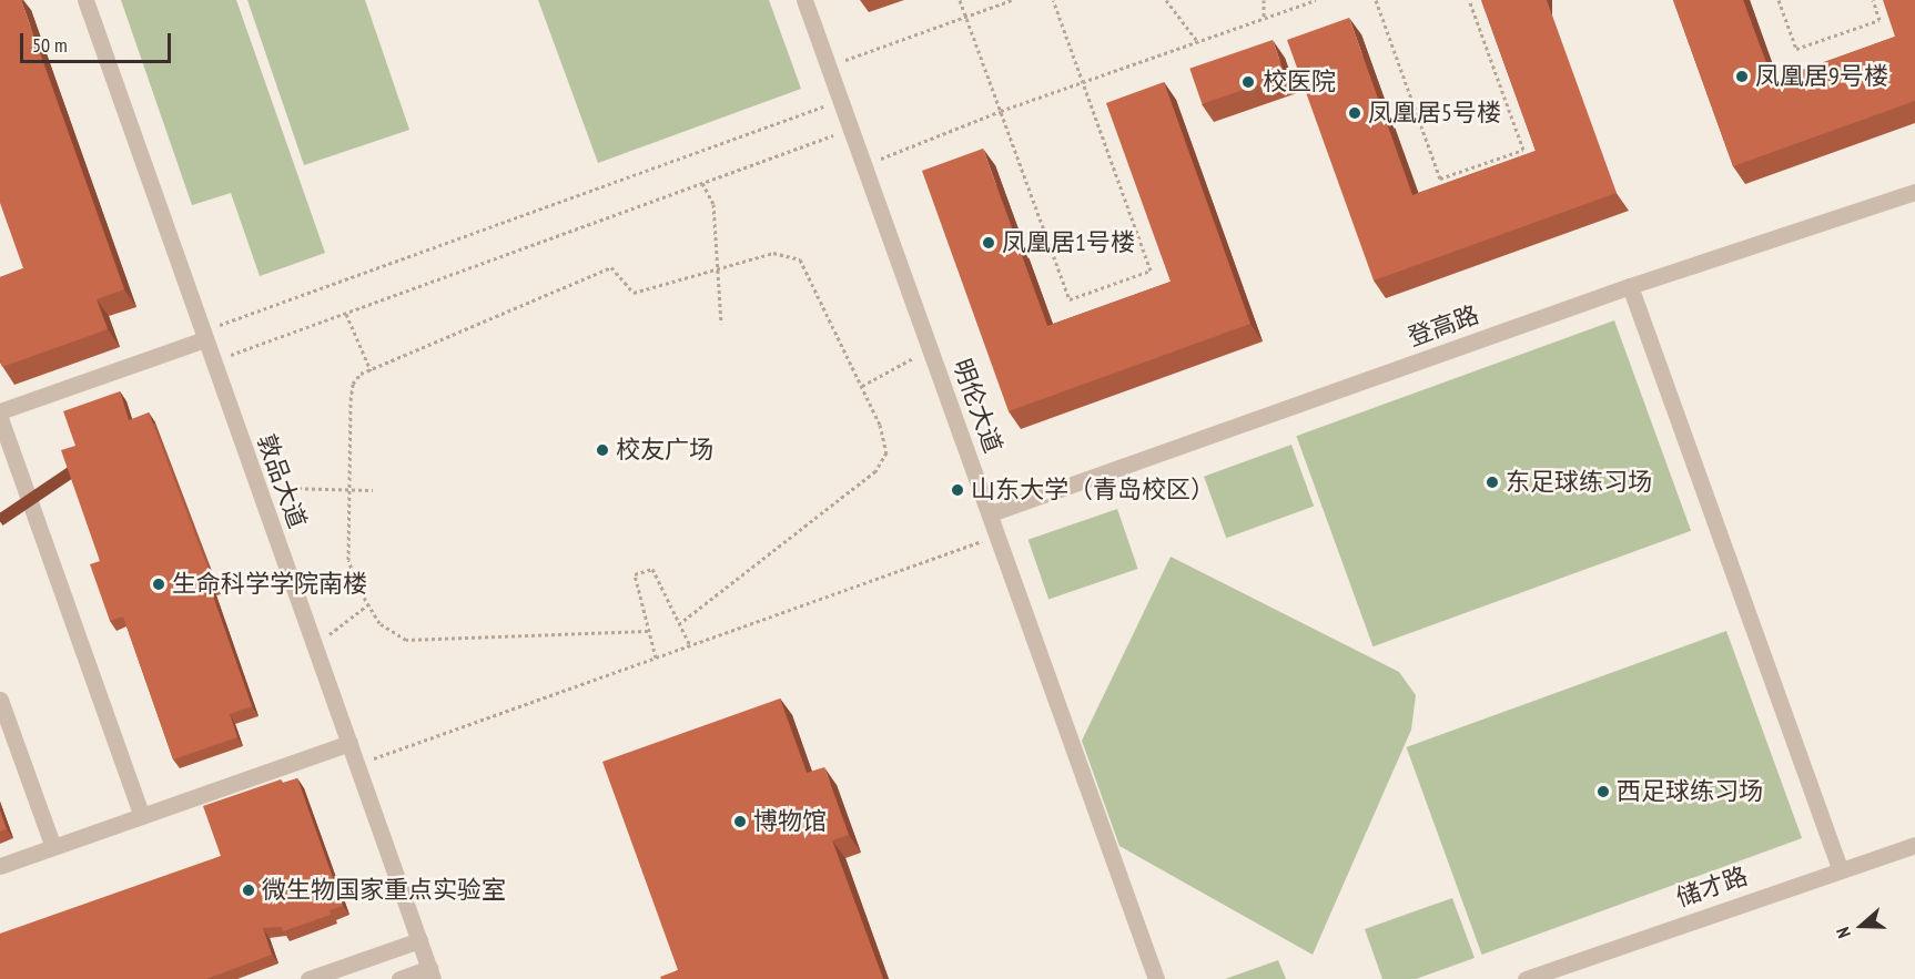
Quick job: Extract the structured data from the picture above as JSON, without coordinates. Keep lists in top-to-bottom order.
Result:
{
  "streets": {
    "lane": [
      "登高路",
      "明伦大道",
      "敦品大道",
      "储才路"
    ]
  },
  "crossings": [
    ["登高路", "明伦大道"]
  ],
  "places": [
    "凤凰居9号楼",
    "校医院",
    "凤凰居5号楼",
    "凤凰居1号楼",
    "校友广场",
    "东足球练习场",
    "山东大学（青岛校区）",
    "生命科学学院南楼",
    "西足球练习场",
    "博物馆",
    "微生物国家重点实验室"
  ],
  "scale_bar": "50 m",
  "north": "left"
}
